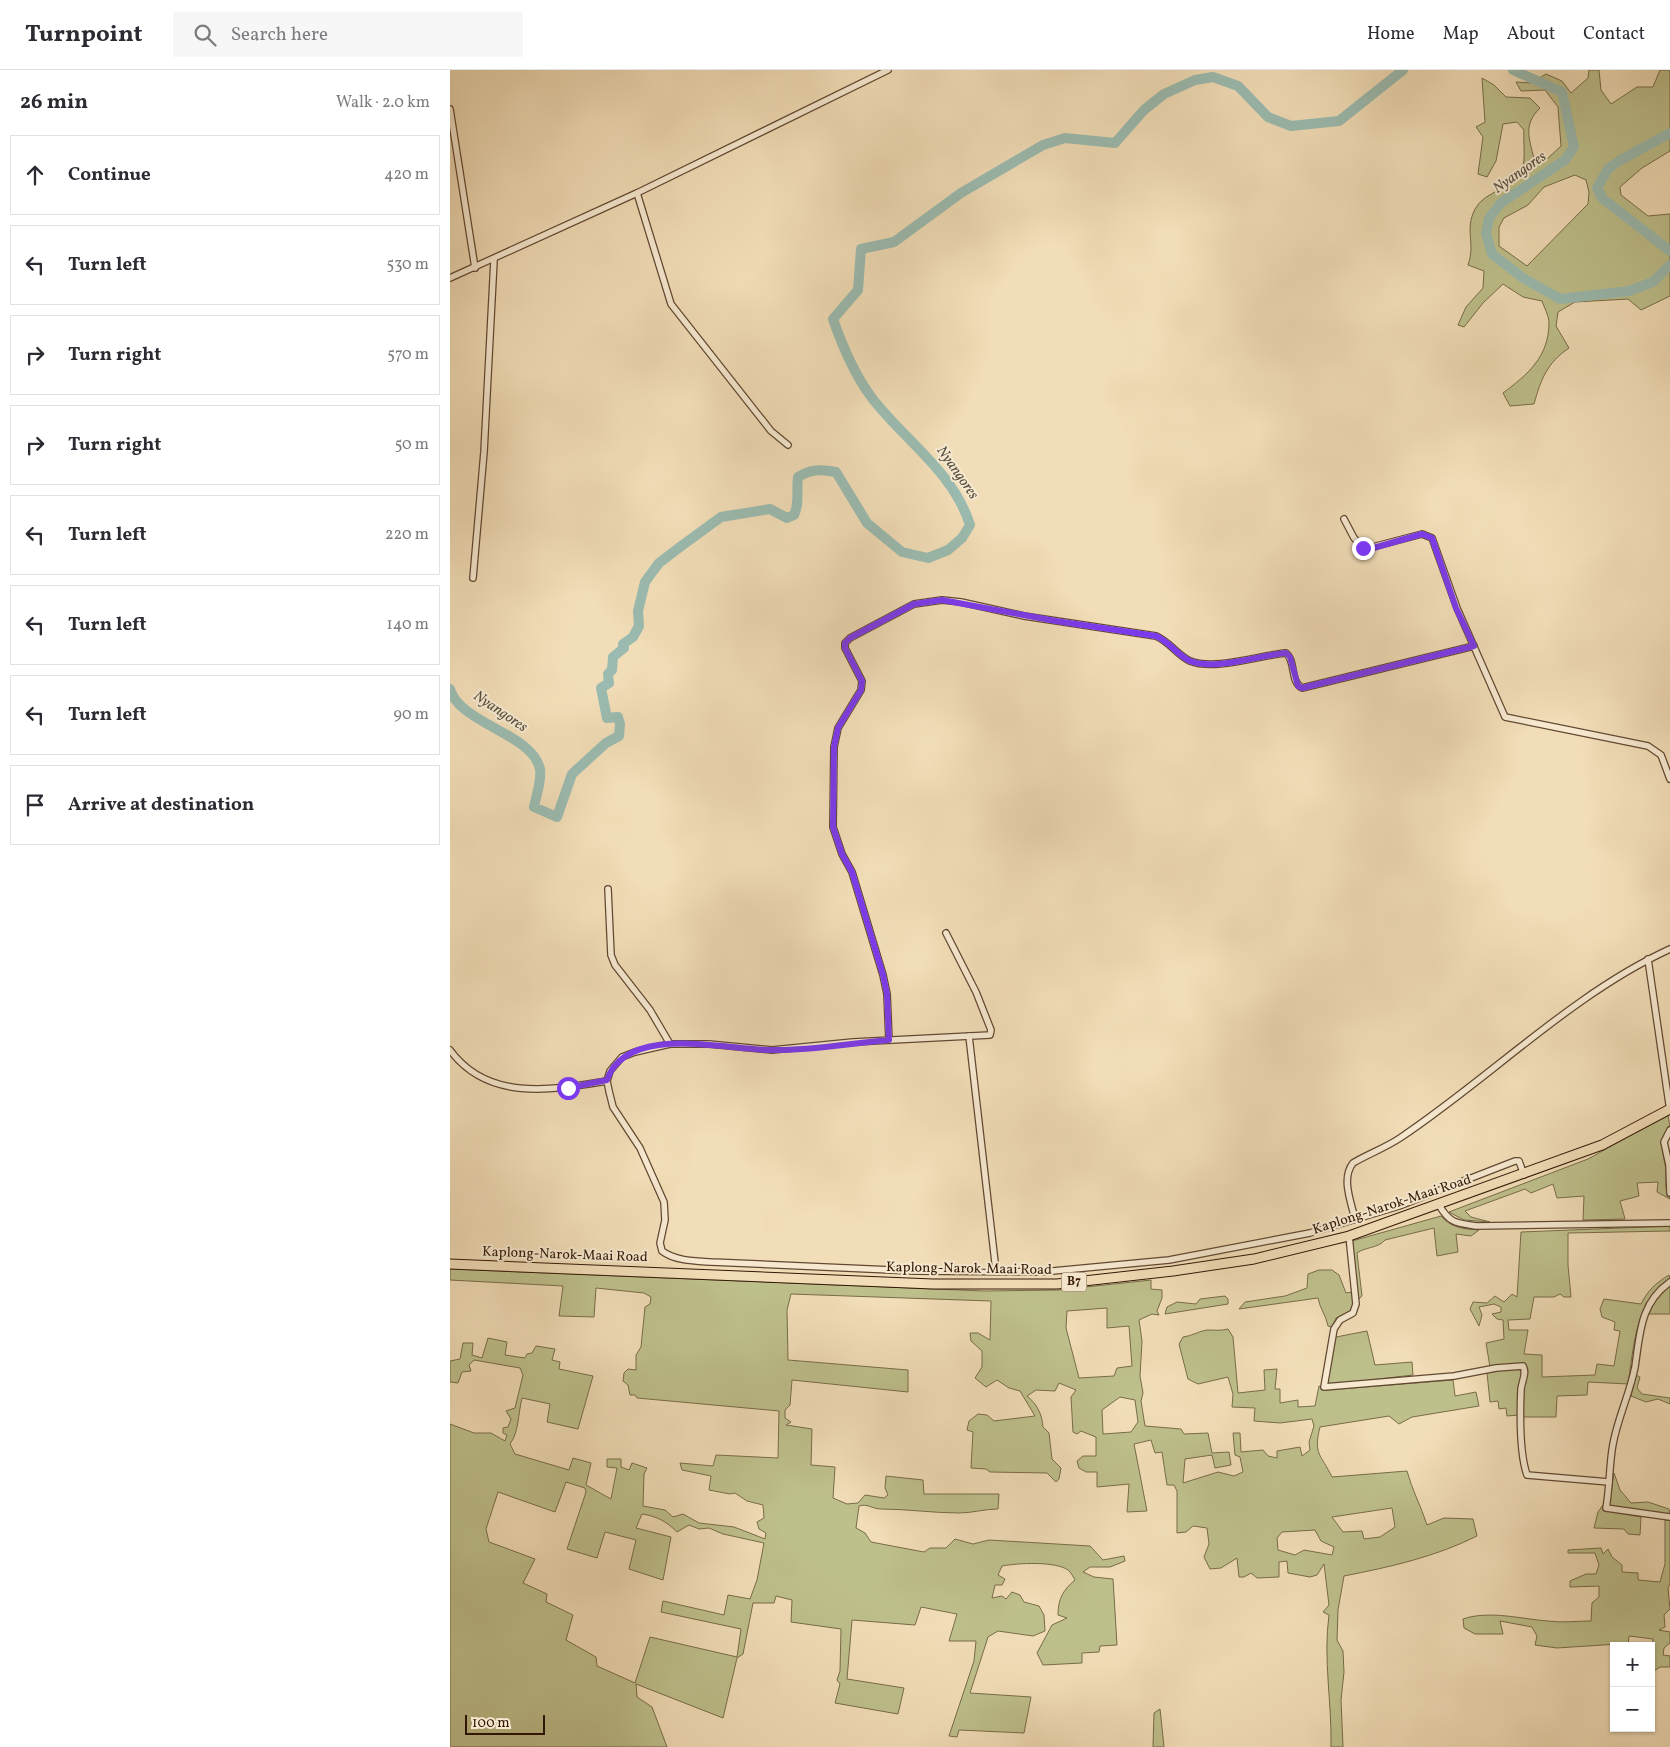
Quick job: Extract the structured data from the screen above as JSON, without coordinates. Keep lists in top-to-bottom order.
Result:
{
  "streets": {
    "highway": ["Kaplong-Narok-Maai Road", "B7"]
  },
  "water": ["Nyangores"],
  "scale_bar": "100 m",
  "page": {
    "header": "Turnpoint",
    "search": "Search here",
    "nav": [
      "Home",
      "Map",
      "About",
      "Contact"
    ],
    "heading": ["26 min", "Walk · 2.0 km"],
    "list": [
      ["Continue", "420 m"],
      ["Turn left", "530 m"],
      ["Turn right", "570 m"],
      ["Turn right", "50 m"],
      ["Turn left", "220 m"],
      ["Turn left", "140 m"],
      ["Turn left", "90 m"],
      "Arrive at destination"
    ],
    "map_buttons": ["+", "−"],
    "scale": "100 m"
  }
}
